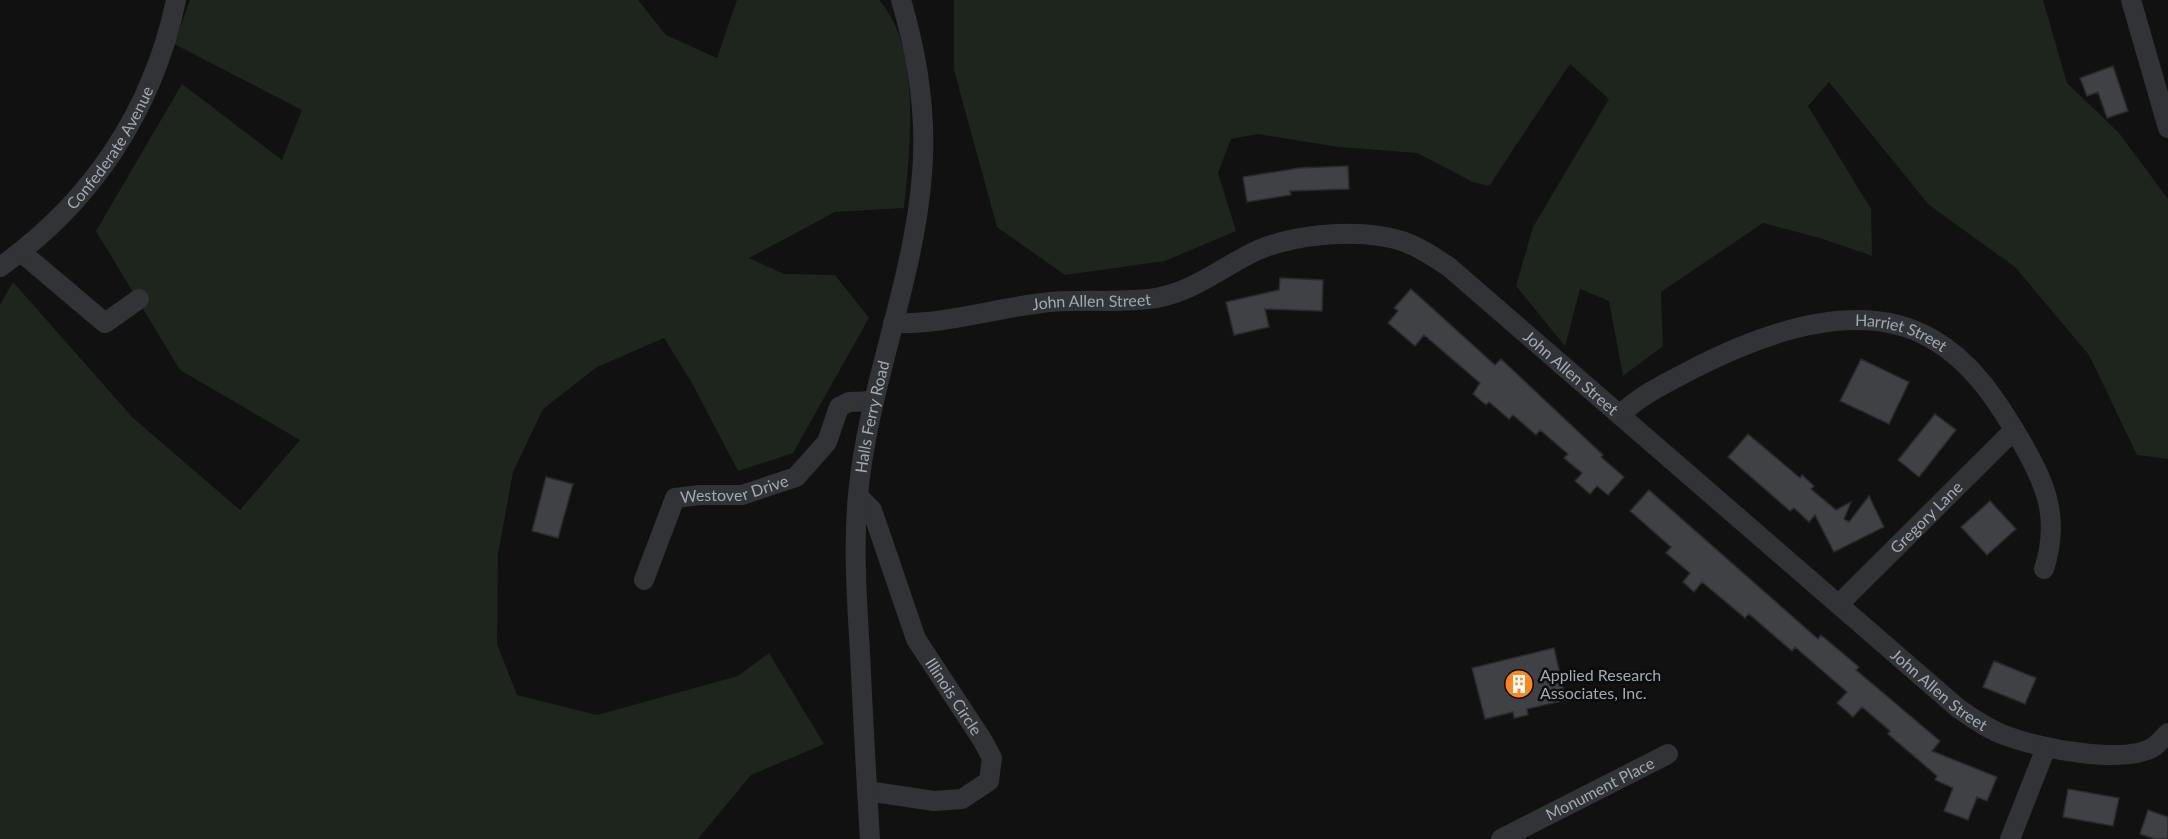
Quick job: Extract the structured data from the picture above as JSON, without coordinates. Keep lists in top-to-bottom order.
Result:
{
  "streets": {
    "street": [
      "Confederate Avenue",
      "John Allen Street",
      "Harriet Street",
      "Halls Ferry Road",
      "Westover Drive",
      "Gregory Lane",
      "Illinois Circle",
      "Monument Place"
    ]
  },
  "crossings": [
    ["John Allen Street", "Harriet Street"],
    ["John Allen Street", "Halls Ferry Road"],
    ["John Allen Street", "Gregory Lane"],
    ["Harriet Street", "Gregory Lane"],
    ["Halls Ferry Road", "Westover Drive"],
    ["Halls Ferry Road", "Illinois Circle"]
  ],
  "places": {
    "building": ["Applied Research Associates, Inc."]
  }
}
